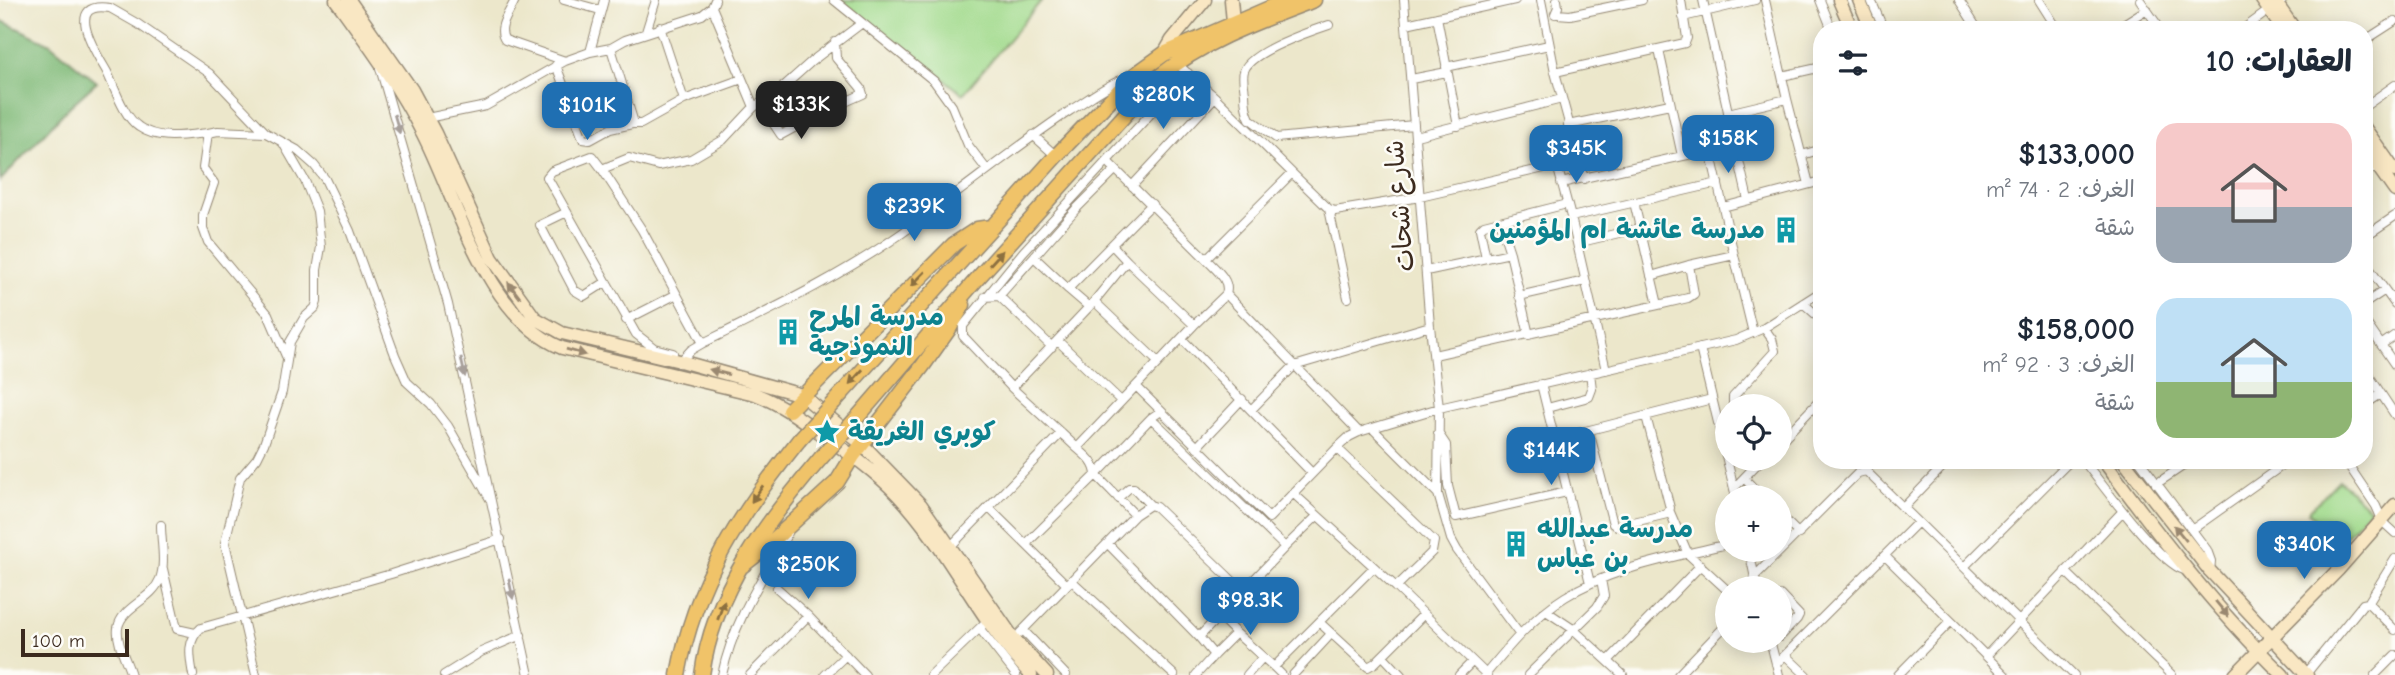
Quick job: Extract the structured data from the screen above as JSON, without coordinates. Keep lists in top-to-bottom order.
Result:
{
  "streets": {
    "street": ["شارع شحات"]
  },
  "places": {
    "building": ["مدرسة عائشة ام المؤمنين", "مدرسة المرح النموذجية", "مدرسة عبدالله بن عباس"],
    "place": ["كوبري الغريقة"]
  },
  "scale_bar": "100 m",
  "page": {
    "heading": "العقارات: 10",
    "price": [
      "$280K",
      "$133K",
      "$101K",
      "$158K",
      "$345K",
      "$239K",
      "$144K",
      "$340K",
      "$250K",
      "$98.3K"
    ],
    "list": [
      {
        "name": "$133,000",
        "note": "الغرف: 2 · 74 m² · شقة"
      },
      {
        "name": "$158,000",
        "note": "الغرف: 3 · 92 m² · شقة"
      }
    ],
    "map_buttons": ["+", "−"],
    "scale": "100 m"
  }
}
